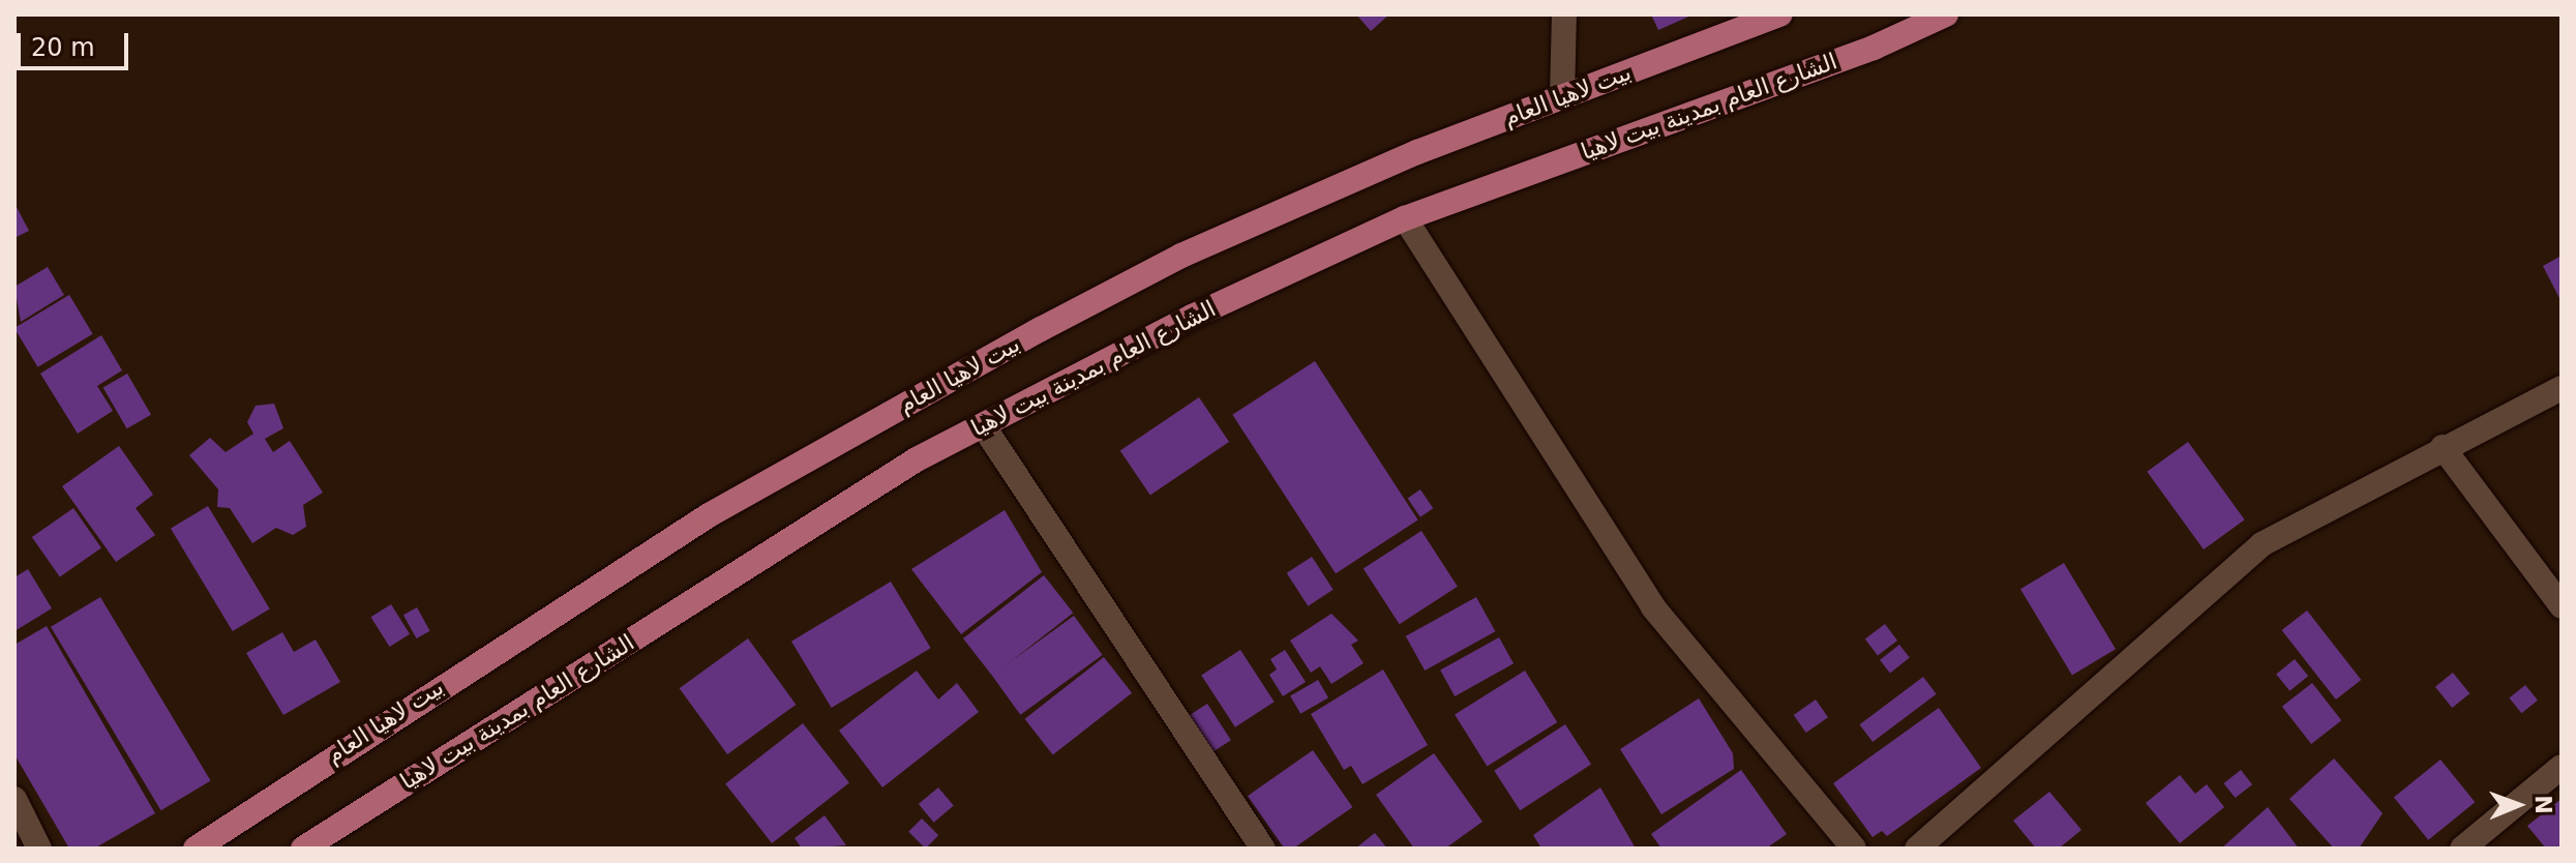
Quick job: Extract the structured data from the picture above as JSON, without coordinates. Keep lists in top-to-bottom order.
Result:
{
  "streets": {
    "main road": ["بيت لاهيا العام", "الشارع العام بمدينة بيت لاهيا"]
  },
  "scale_bar": "20 m",
  "north": "right"
}
